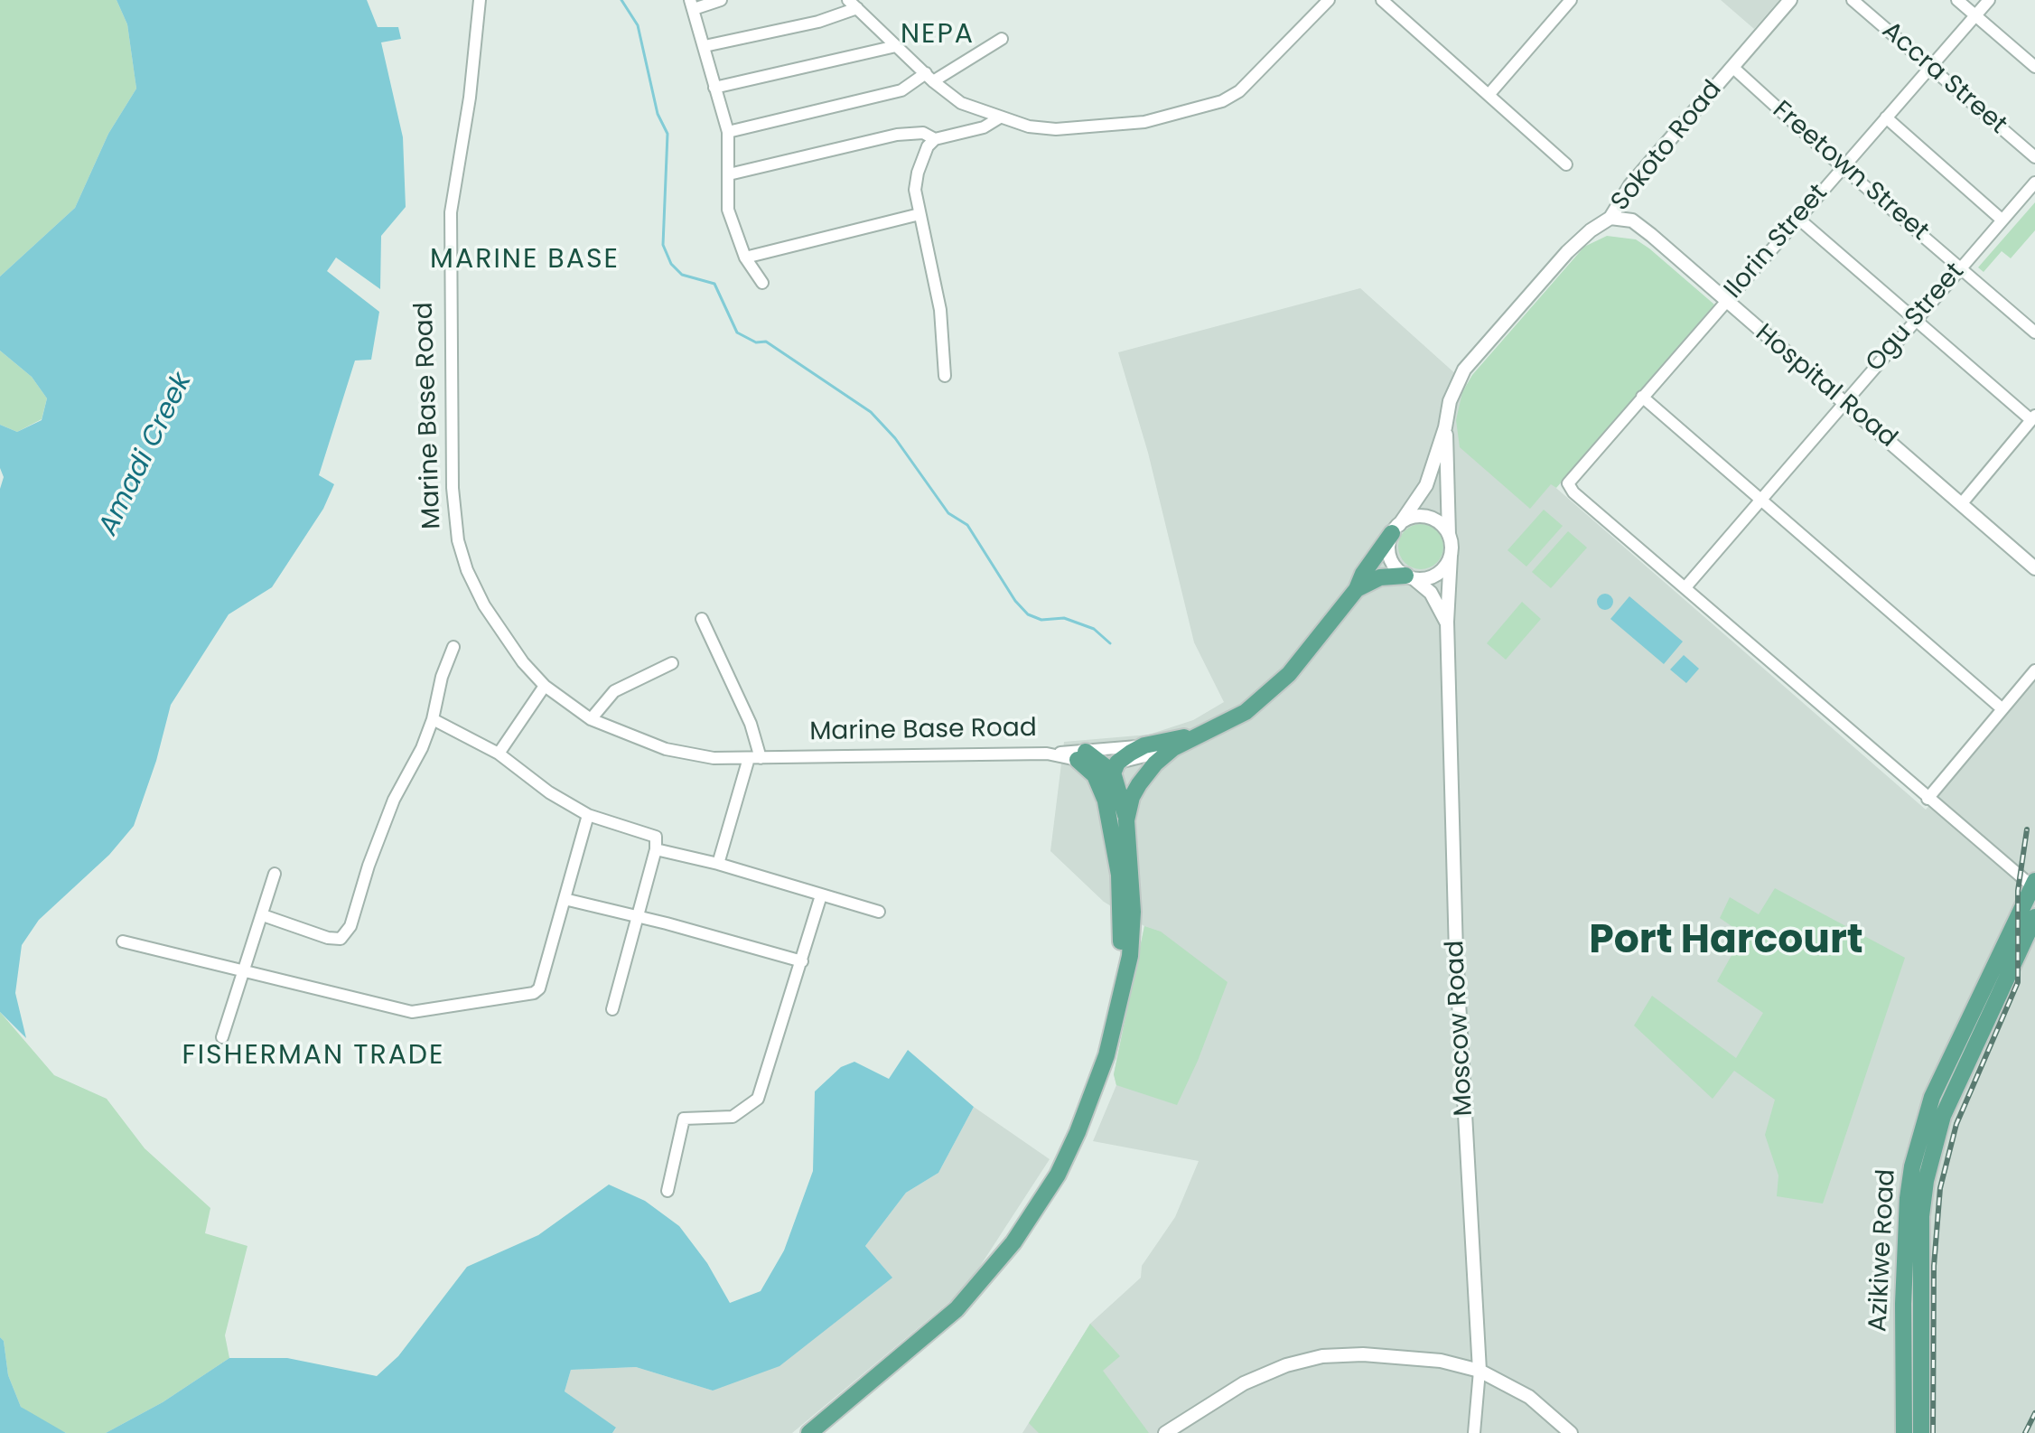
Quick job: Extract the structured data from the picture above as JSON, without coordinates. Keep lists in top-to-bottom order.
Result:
{
  "streets": {
    "main road": ["Azikiwe Road"],
    "street": [
      "Accra Street",
      "Sokoto Road",
      "Freetown Street",
      "Ilorin Street",
      "Ogu Street",
      "Hospital Road",
      "Marine Base Road",
      "Moscow Road"
    ]
  },
  "crossings": [
    ["Accra Street", "Ilorin Street"],
    ["Sokoto Road", "Freetown Street"],
    ["Sokoto Road", "Hospital Road"],
    ["Sokoto Road", "Moscow Road"],
    ["Freetown Street", "Ilorin Street"],
    ["Freetown Street", "Ogu Street"],
    ["Ilorin Street", "Ogu Street"],
    ["Ilorin Street", "Hospital Road"],
    ["Ogu Street", "Hospital Road"]
  ],
  "districts": [
    "NEPA",
    "MARINE BASE",
    "Port Harcourt",
    "FISHERMAN TRADE"
  ],
  "water": ["Amadi Creek"]
}
